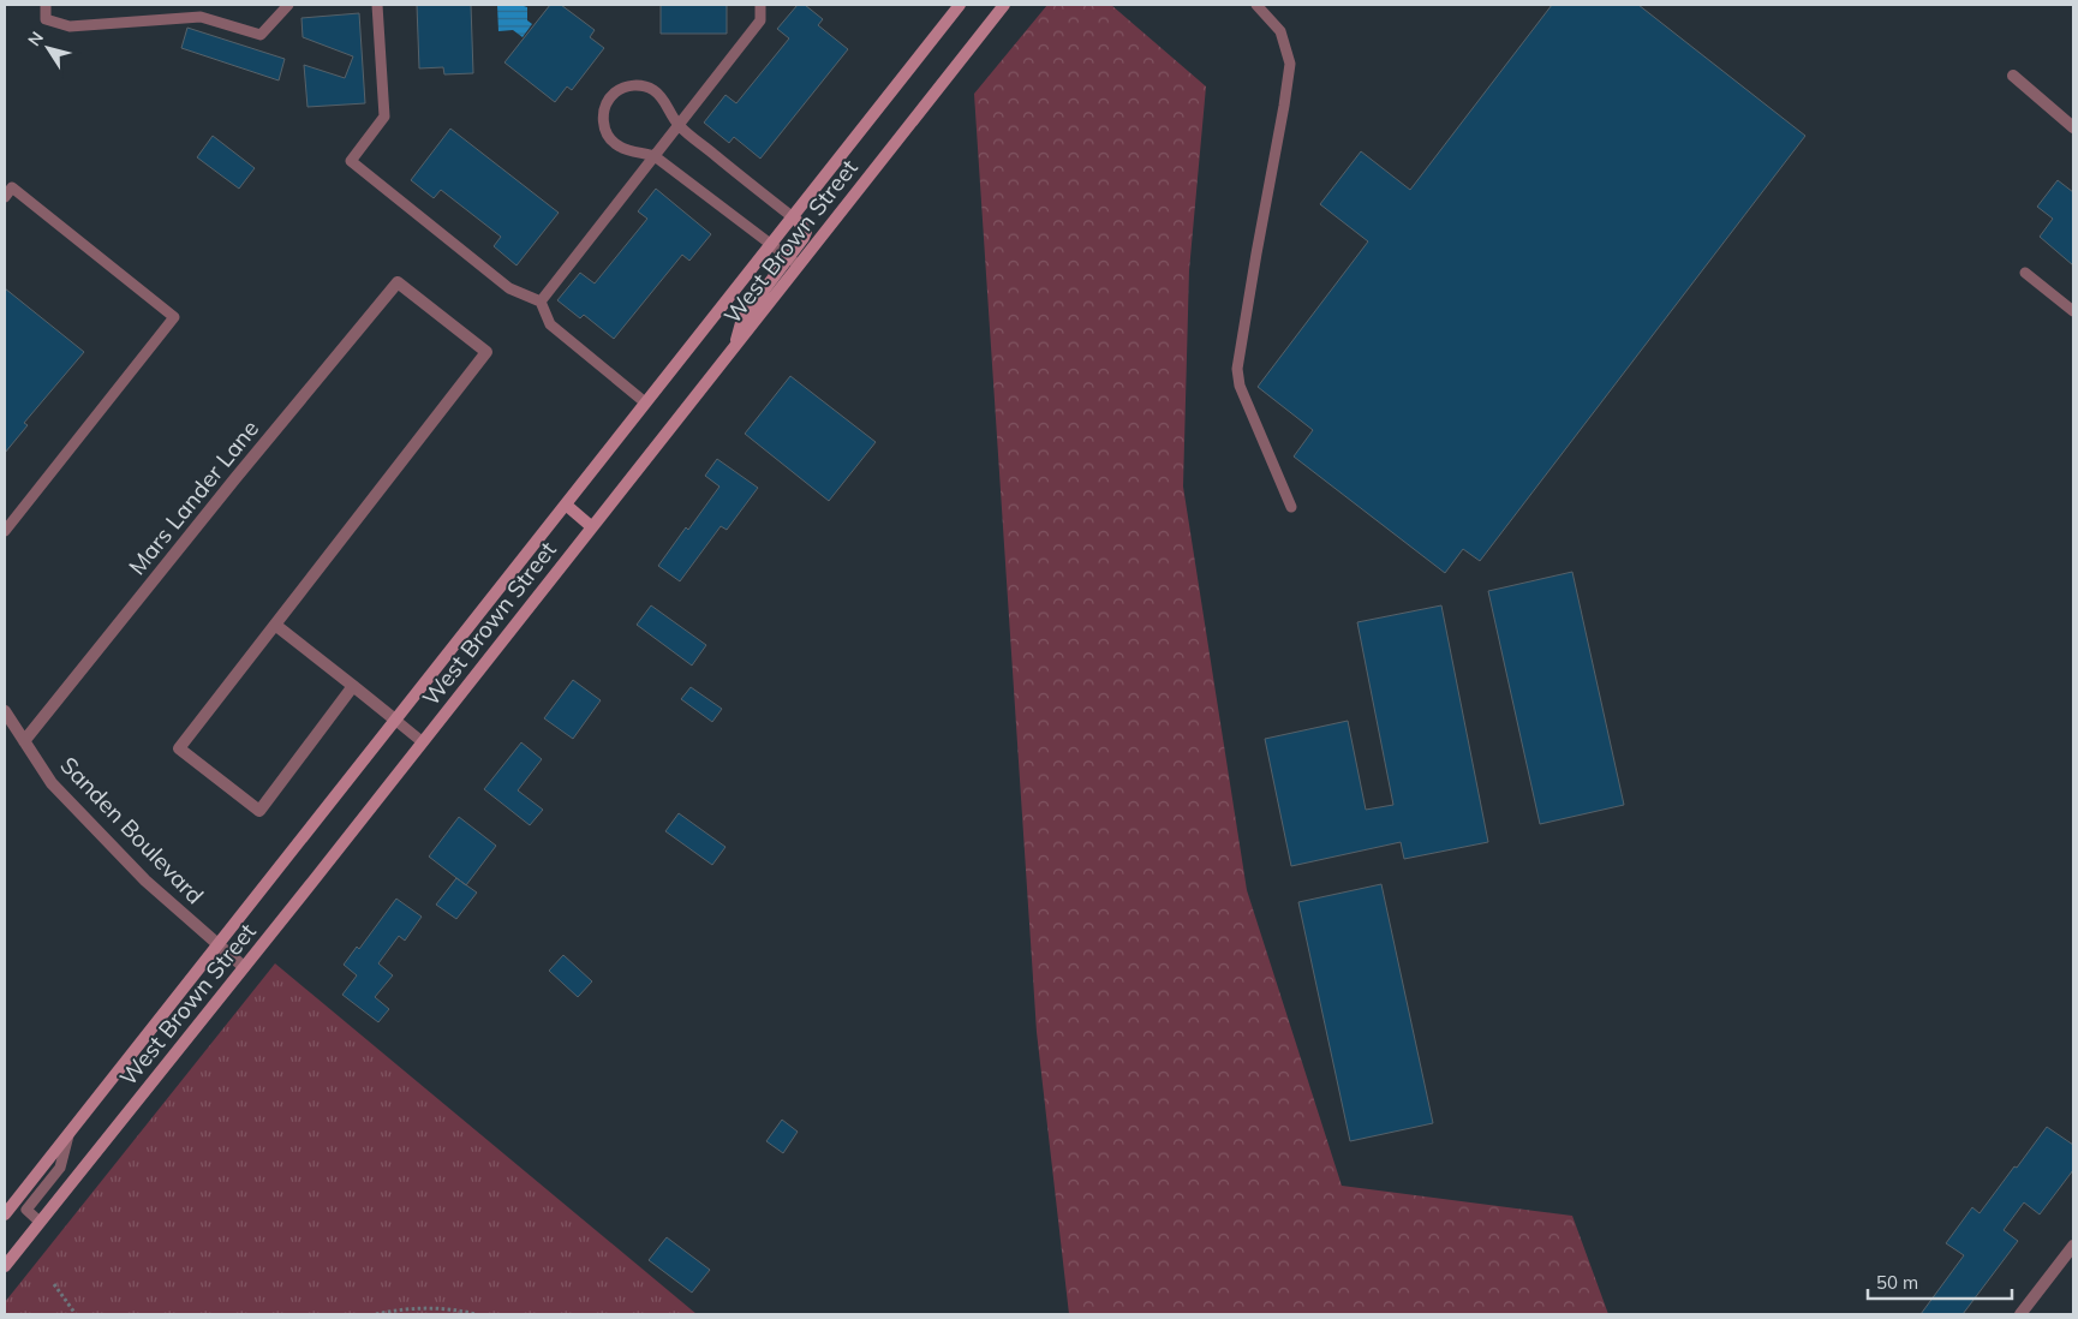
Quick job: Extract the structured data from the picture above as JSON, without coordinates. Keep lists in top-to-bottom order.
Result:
{
  "streets": {
    "main road": ["West Brown Street"],
    "street": ["Mars Lander Lane", "Sanden Boulevard"]
  },
  "crossings": [
    ["West Brown Street", "Sanden Boulevard"],
    ["Mars Lander Lane", "Sanden Boulevard"]
  ],
  "scale_bar": "50 m",
  "north": "top left"
}
